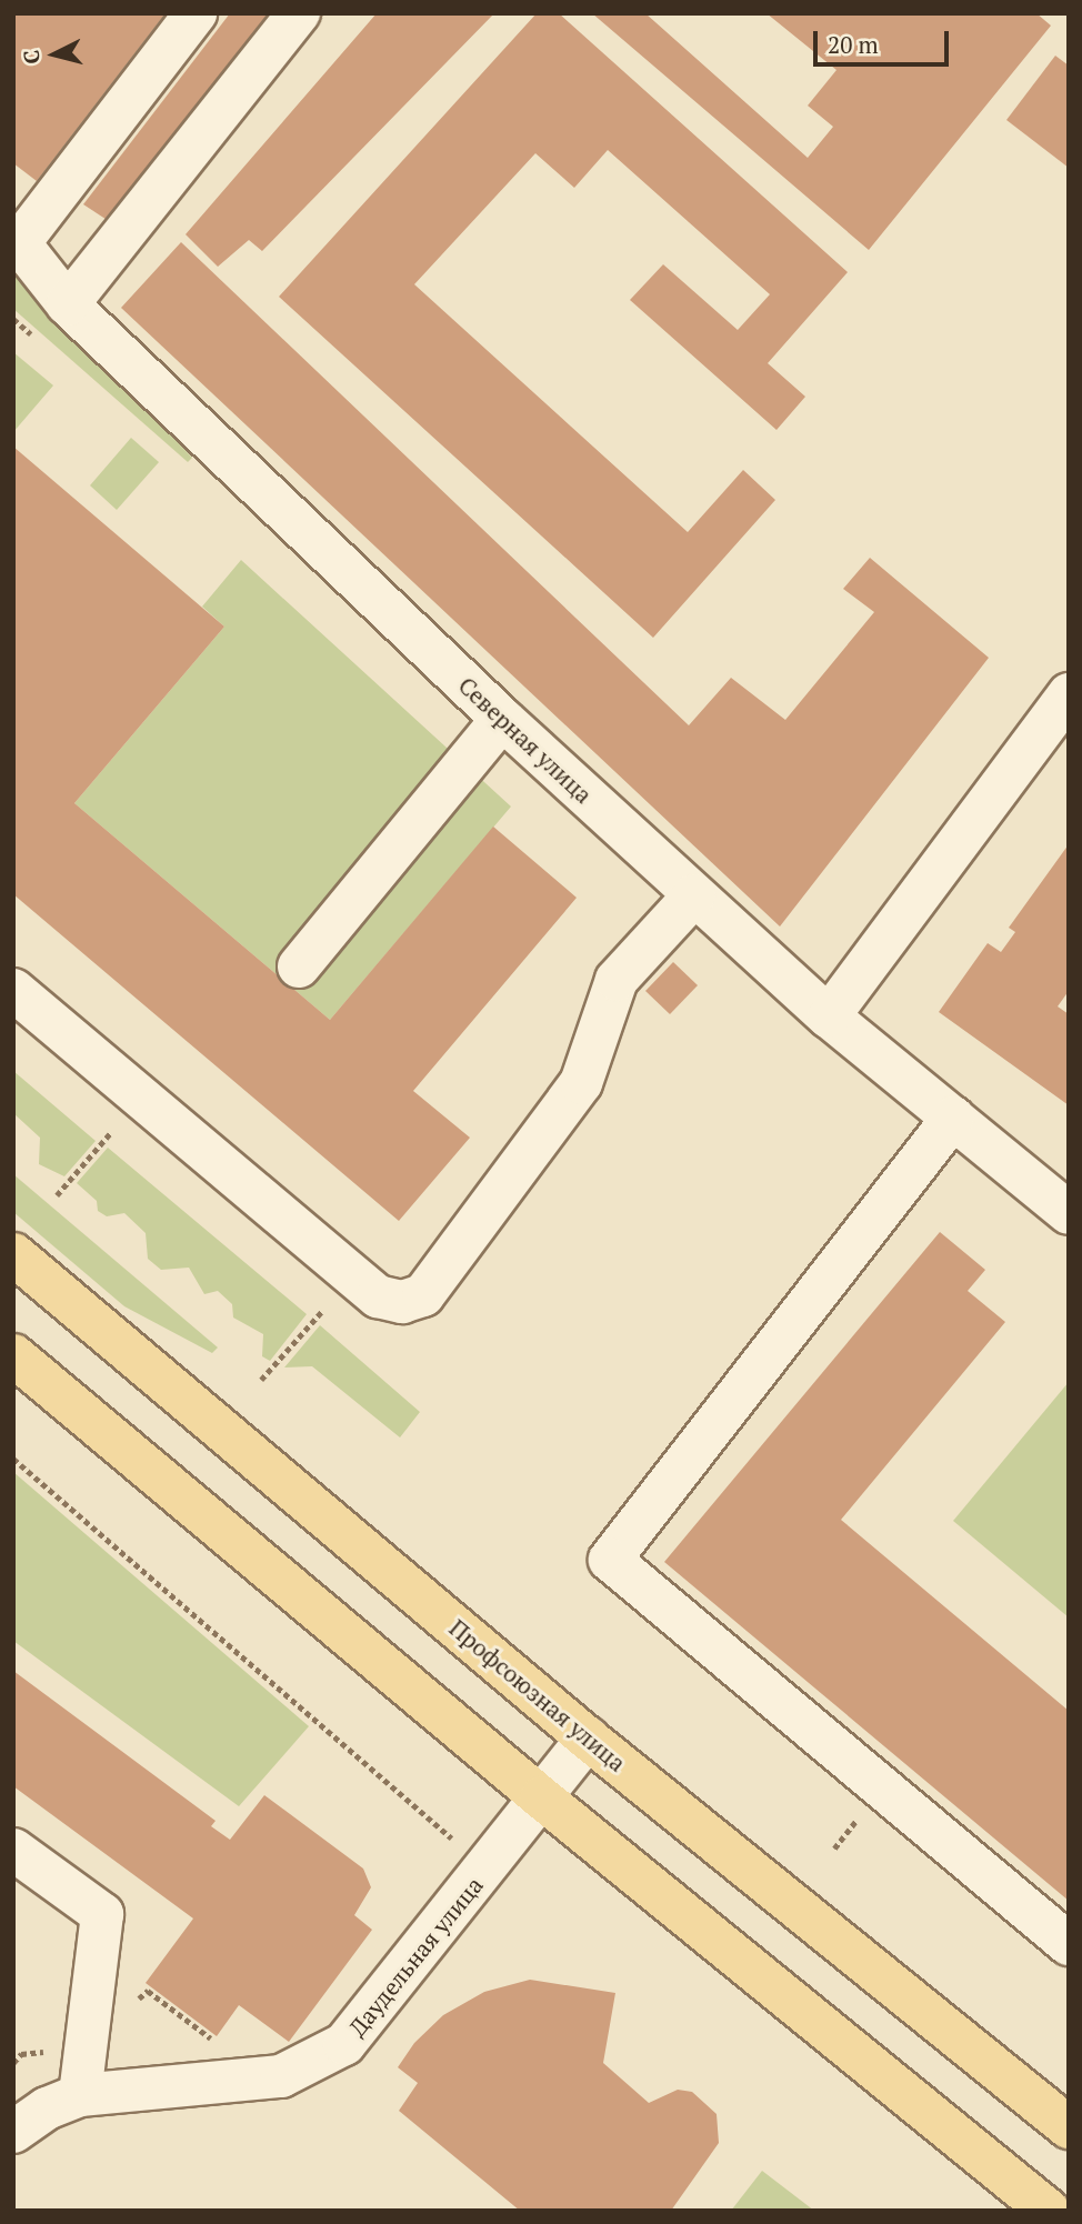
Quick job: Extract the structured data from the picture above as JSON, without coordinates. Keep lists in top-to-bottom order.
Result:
{
  "streets": {
    "main road": ["Профсоюзная улица"],
    "street": ["Северная улица", "Даудельная улица"]
  },
  "crossings": [
    ["Профсоюзная улица", "Даудельная улица"]
  ],
  "scale_bar": "20 m",
  "north": "left"
}
